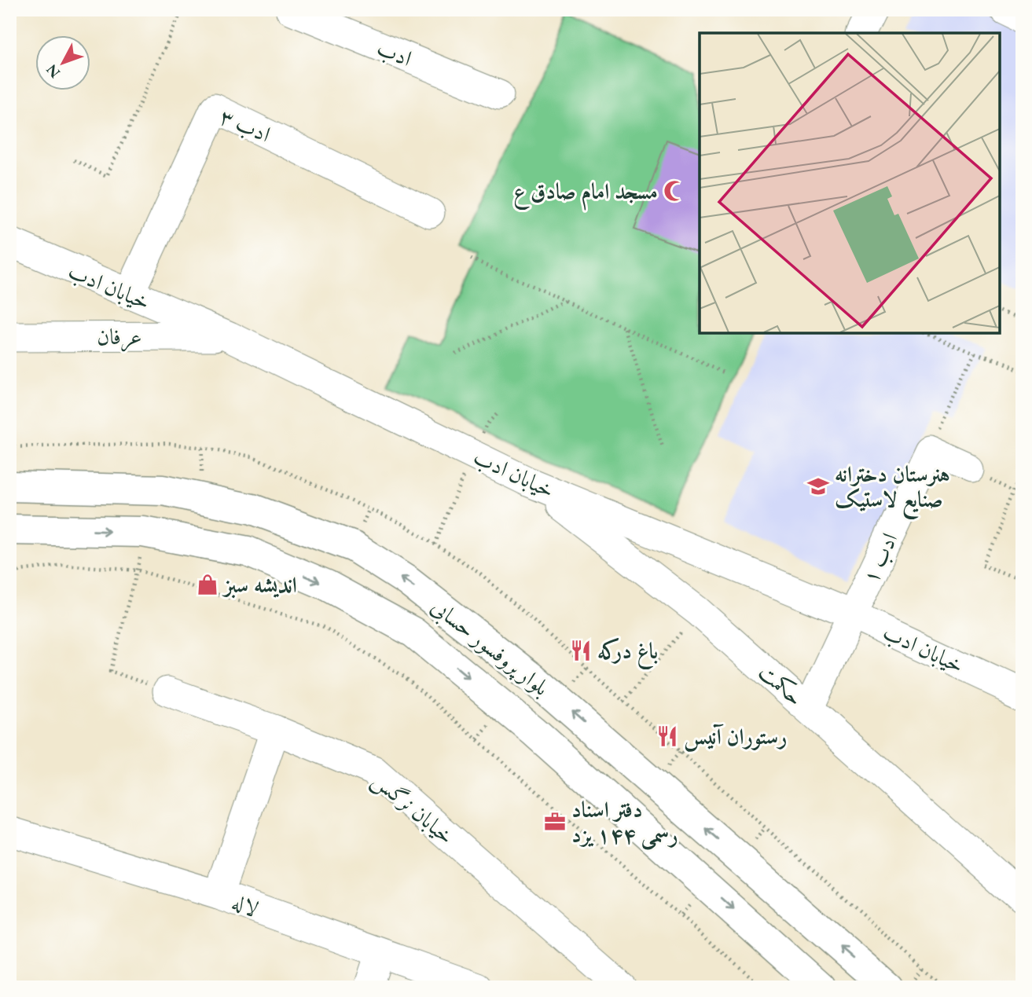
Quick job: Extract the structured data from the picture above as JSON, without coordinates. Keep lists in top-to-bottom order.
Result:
{
  "streets": {
    "main road": ["بلوار پروفسور حسابی"],
    "street": [
      "ادب",
      "ادب ۳",
      "خیابان ادب",
      "عرفان",
      "ادب ۱",
      "حکمت",
      "خیابان نرگس",
      "لاله"
    ]
  },
  "crossings": [
    ["ادب ۳", "خیابان ادب"],
    ["خیابان ادب", "عرفان"],
    ["خیابان ادب", "ادب ۱"],
    ["خیابان ادب", "حکمت"],
    ["ادب ۱", "حکمت"]
  ],
  "places": {
    "mosque": ["مسجد امام صادق ع"],
    "school or university": ["هنرستان دخترانه صنایع لاستیک"],
    "shop": ["اندیشه سبز"],
    "restaurant": ["باغ درکه", "رستوران آنیس"],
    "office": ["دفتر اسناد رسمی ۱۴۴ یزد"]
  },
  "north": "bottom left"
}
